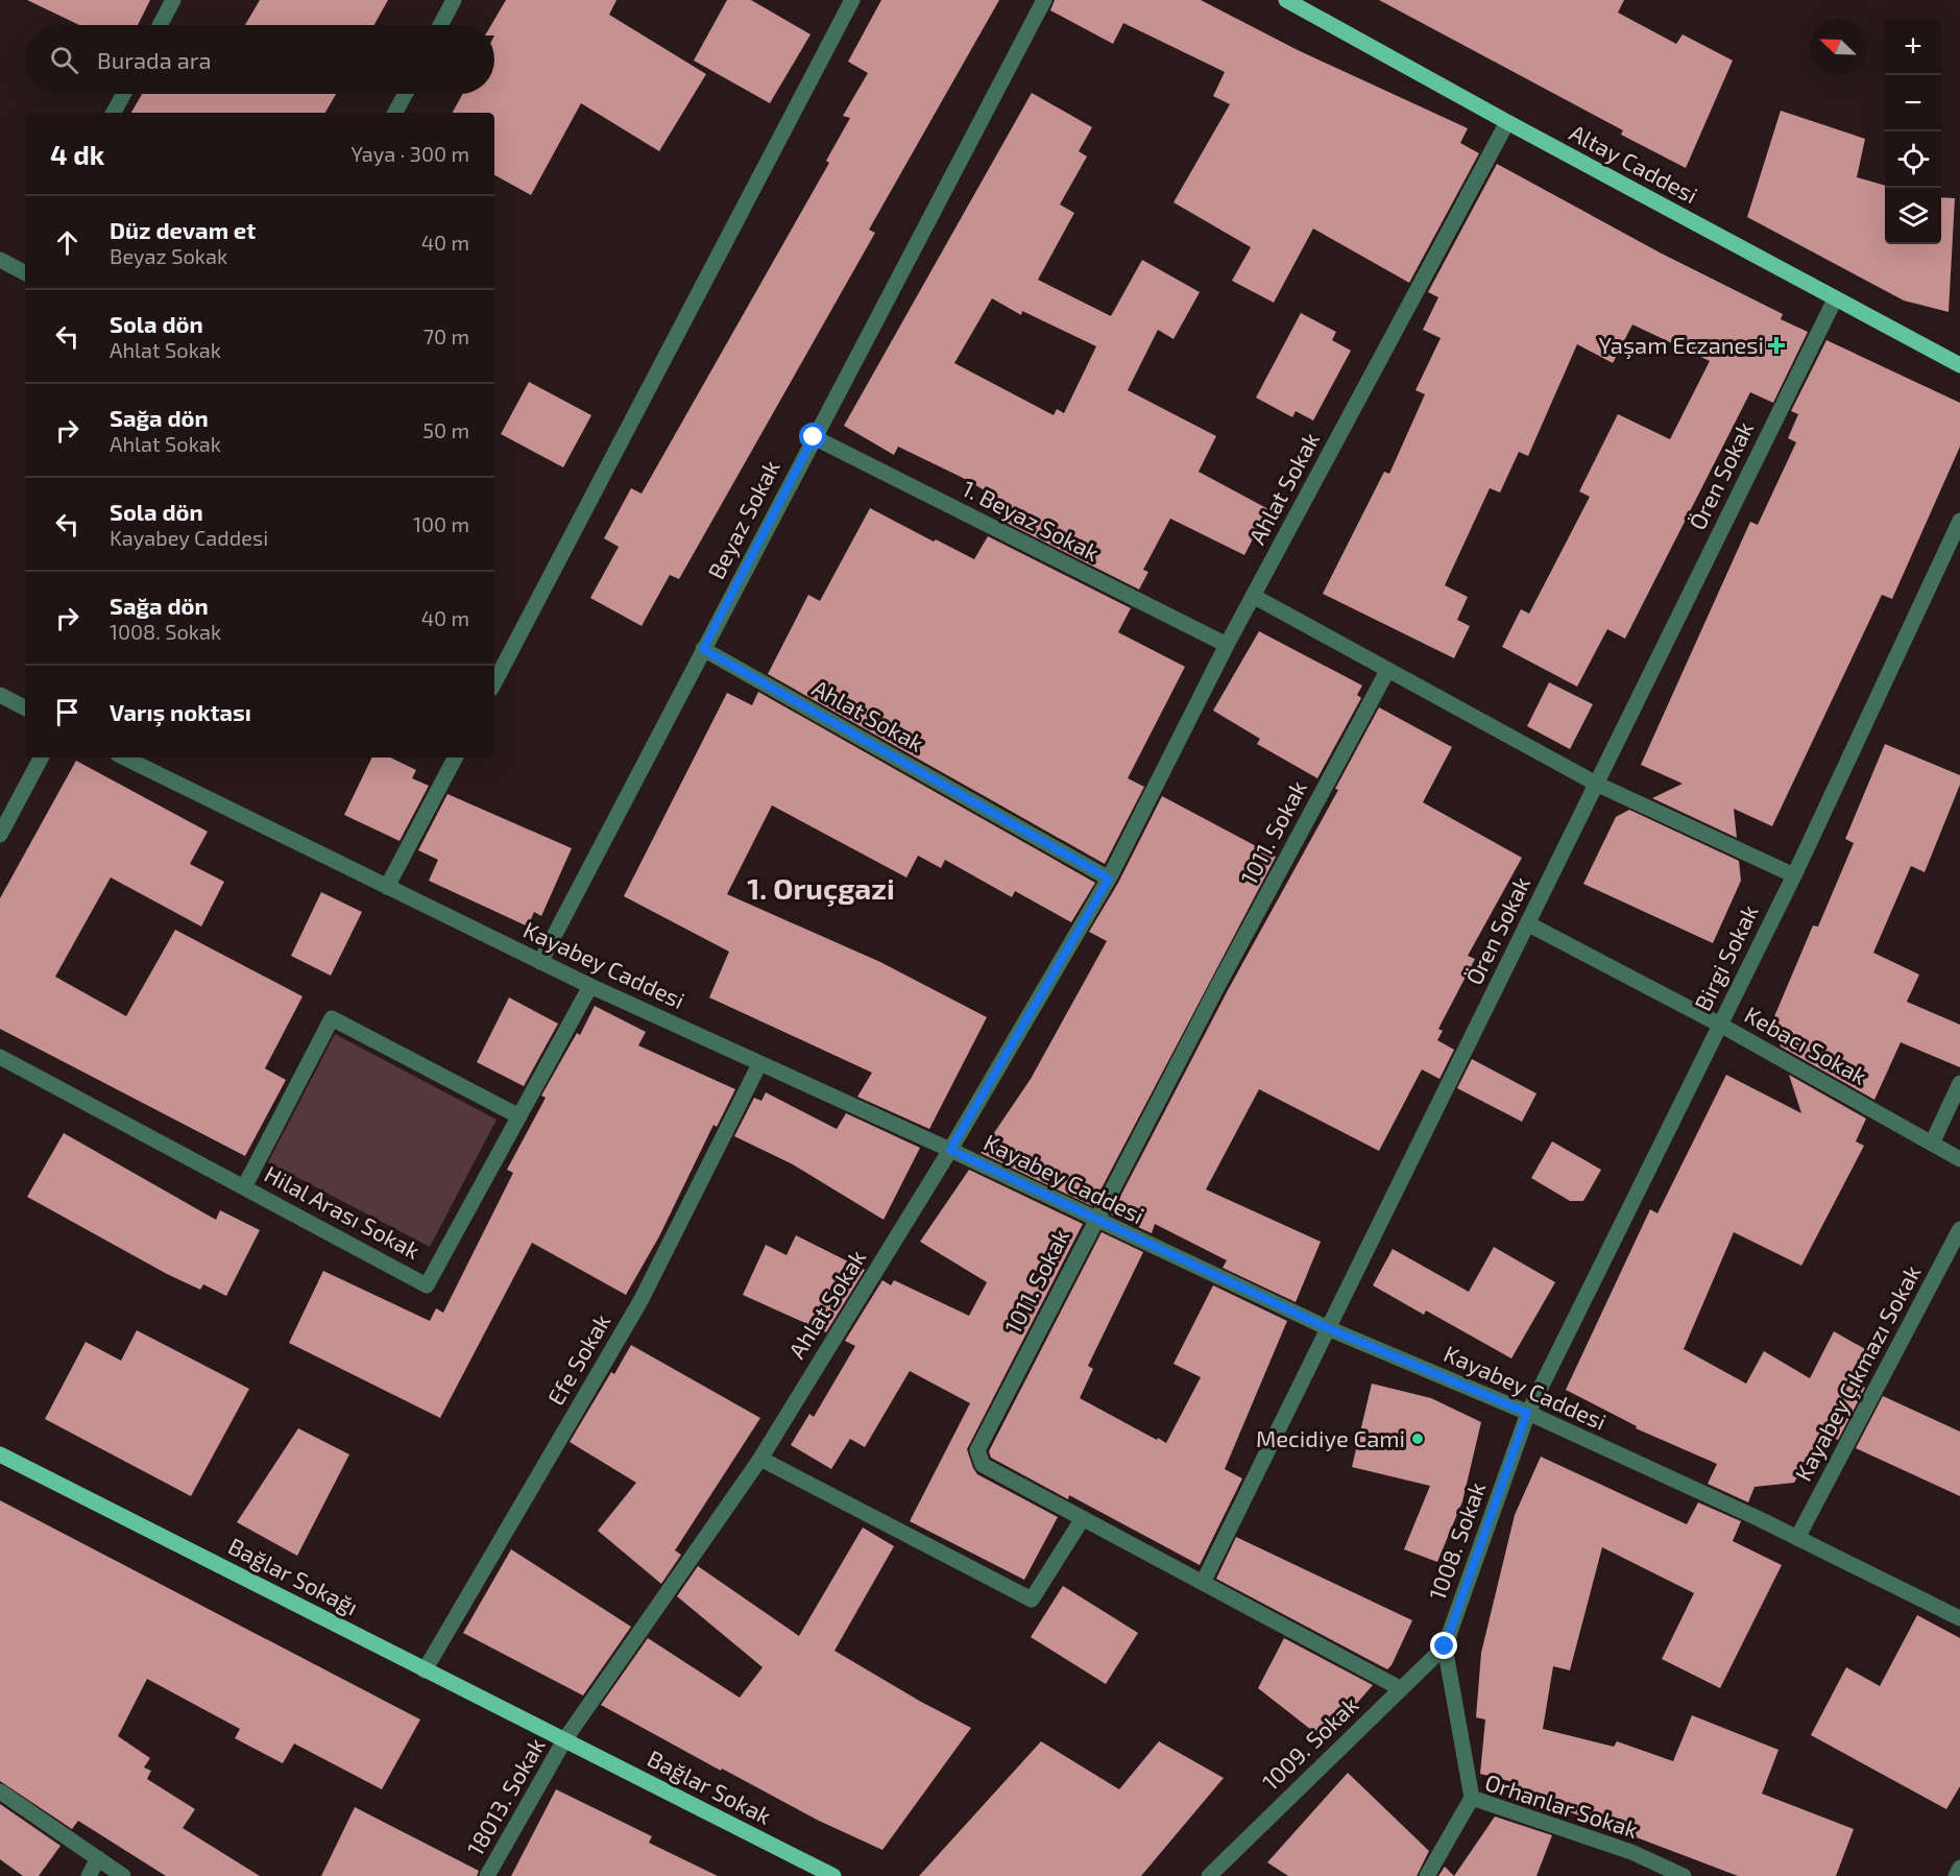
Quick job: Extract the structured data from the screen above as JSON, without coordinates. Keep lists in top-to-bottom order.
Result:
{
  "streets": {
    "main road": ["Altay Caddesi", "Bağlar Sokağı", "Bağlar Sokak"],
    "street": [
      "Ören Sokak",
      "Ahlat Sokak",
      "Beyaz Sokak",
      "1. Beyaz Sokak",
      "1011. Sokak",
      "Birgi Sokak",
      "Kayabey Caddesi",
      "Kebacı Sokak",
      "Hilal Arası Sokak",
      "Efe Sokak",
      "Kayabey Çıkmazı Sokak",
      "1008. Sokak",
      "1009. Sokak",
      "18013. Sokak",
      "Orhanlar Sokak"
    ]
  },
  "crossings": [
    ["Altay Caddesi", "Ören Sokak"],
    ["Altay Caddesi", "Ahlat Sokak"],
    ["Ören Sokak", "1011. Sokak"],
    ["Ören Sokak", "Kayabey Caddesi"],
    ["Ören Sokak", "Kebacı Sokak"],
    ["Ahlat Sokak", "Beyaz Sokak"],
    ["Ahlat Sokak", "1. Beyaz Sokak"],
    ["Ahlat Sokak", "Kayabey Caddesi"],
    ["Ahlat Sokak", "Bağlar Sokağı"],
    ["Ahlat Sokak", "Bağlar Sokak"],
    ["Ahlat Sokak", "18013. Sokak"],
    ["Beyaz Sokak", "1. Beyaz Sokak"],
    ["Beyaz Sokak", "Kayabey Caddesi"],
    ["1011. Sokak", "Kayabey Caddesi"],
    ["1011. Sokak", "1009. Sokak"],
    ["Birgi Sokak", "Kayabey Caddesi"],
    ["Birgi Sokak", "Kebacı Sokak"],
    ["Birgi Sokak", "1008. Sokak"],
    ["Kayabey Caddesi", "Hilal Arası Sokak"],
    ["Kayabey Caddesi", "Efe Sokak"],
    ["Kayabey Caddesi", "Kayabey Çıkmazı Sokak"],
    ["Kayabey Caddesi", "1008. Sokak"],
    ["Efe Sokak", "Bağlar Sokağı"],
    ["1008. Sokak", "1009. Sokak"],
    ["1008. Sokak", "Orhanlar Sokak"],
    ["Bağlar Sokağı", "Bağlar Sokak"],
    ["Bağlar Sokağı", "18013. Sokak"],
    ["Bağlar Sokak", "18013. Sokak"]
  ],
  "districts": ["1. Oruçgazi"],
  "places": {
    "health": ["Yaşam Eczanesi"],
    "other": ["Mecidiye Cami"]
  },
  "north": "top left",
  "page": {
    "map_buttons": ["+", "−"],
    "search": "Burada ara",
    "heading": ["4 dk", "Yaya · 300 m"],
    "list": [
      ["Düz devam et", "Beyaz Sokak", "40 m"],
      ["Sola dön", "Ahlat Sokak", "70 m"],
      ["Sağa dön", "Ahlat Sokak", "50 m"],
      ["Sola dön", "Kayabey Caddesi", "100 m"],
      ["Sağa dön", "1008. Sokak", "40 m"],
      "Varış noktası"
    ]
  }
}
